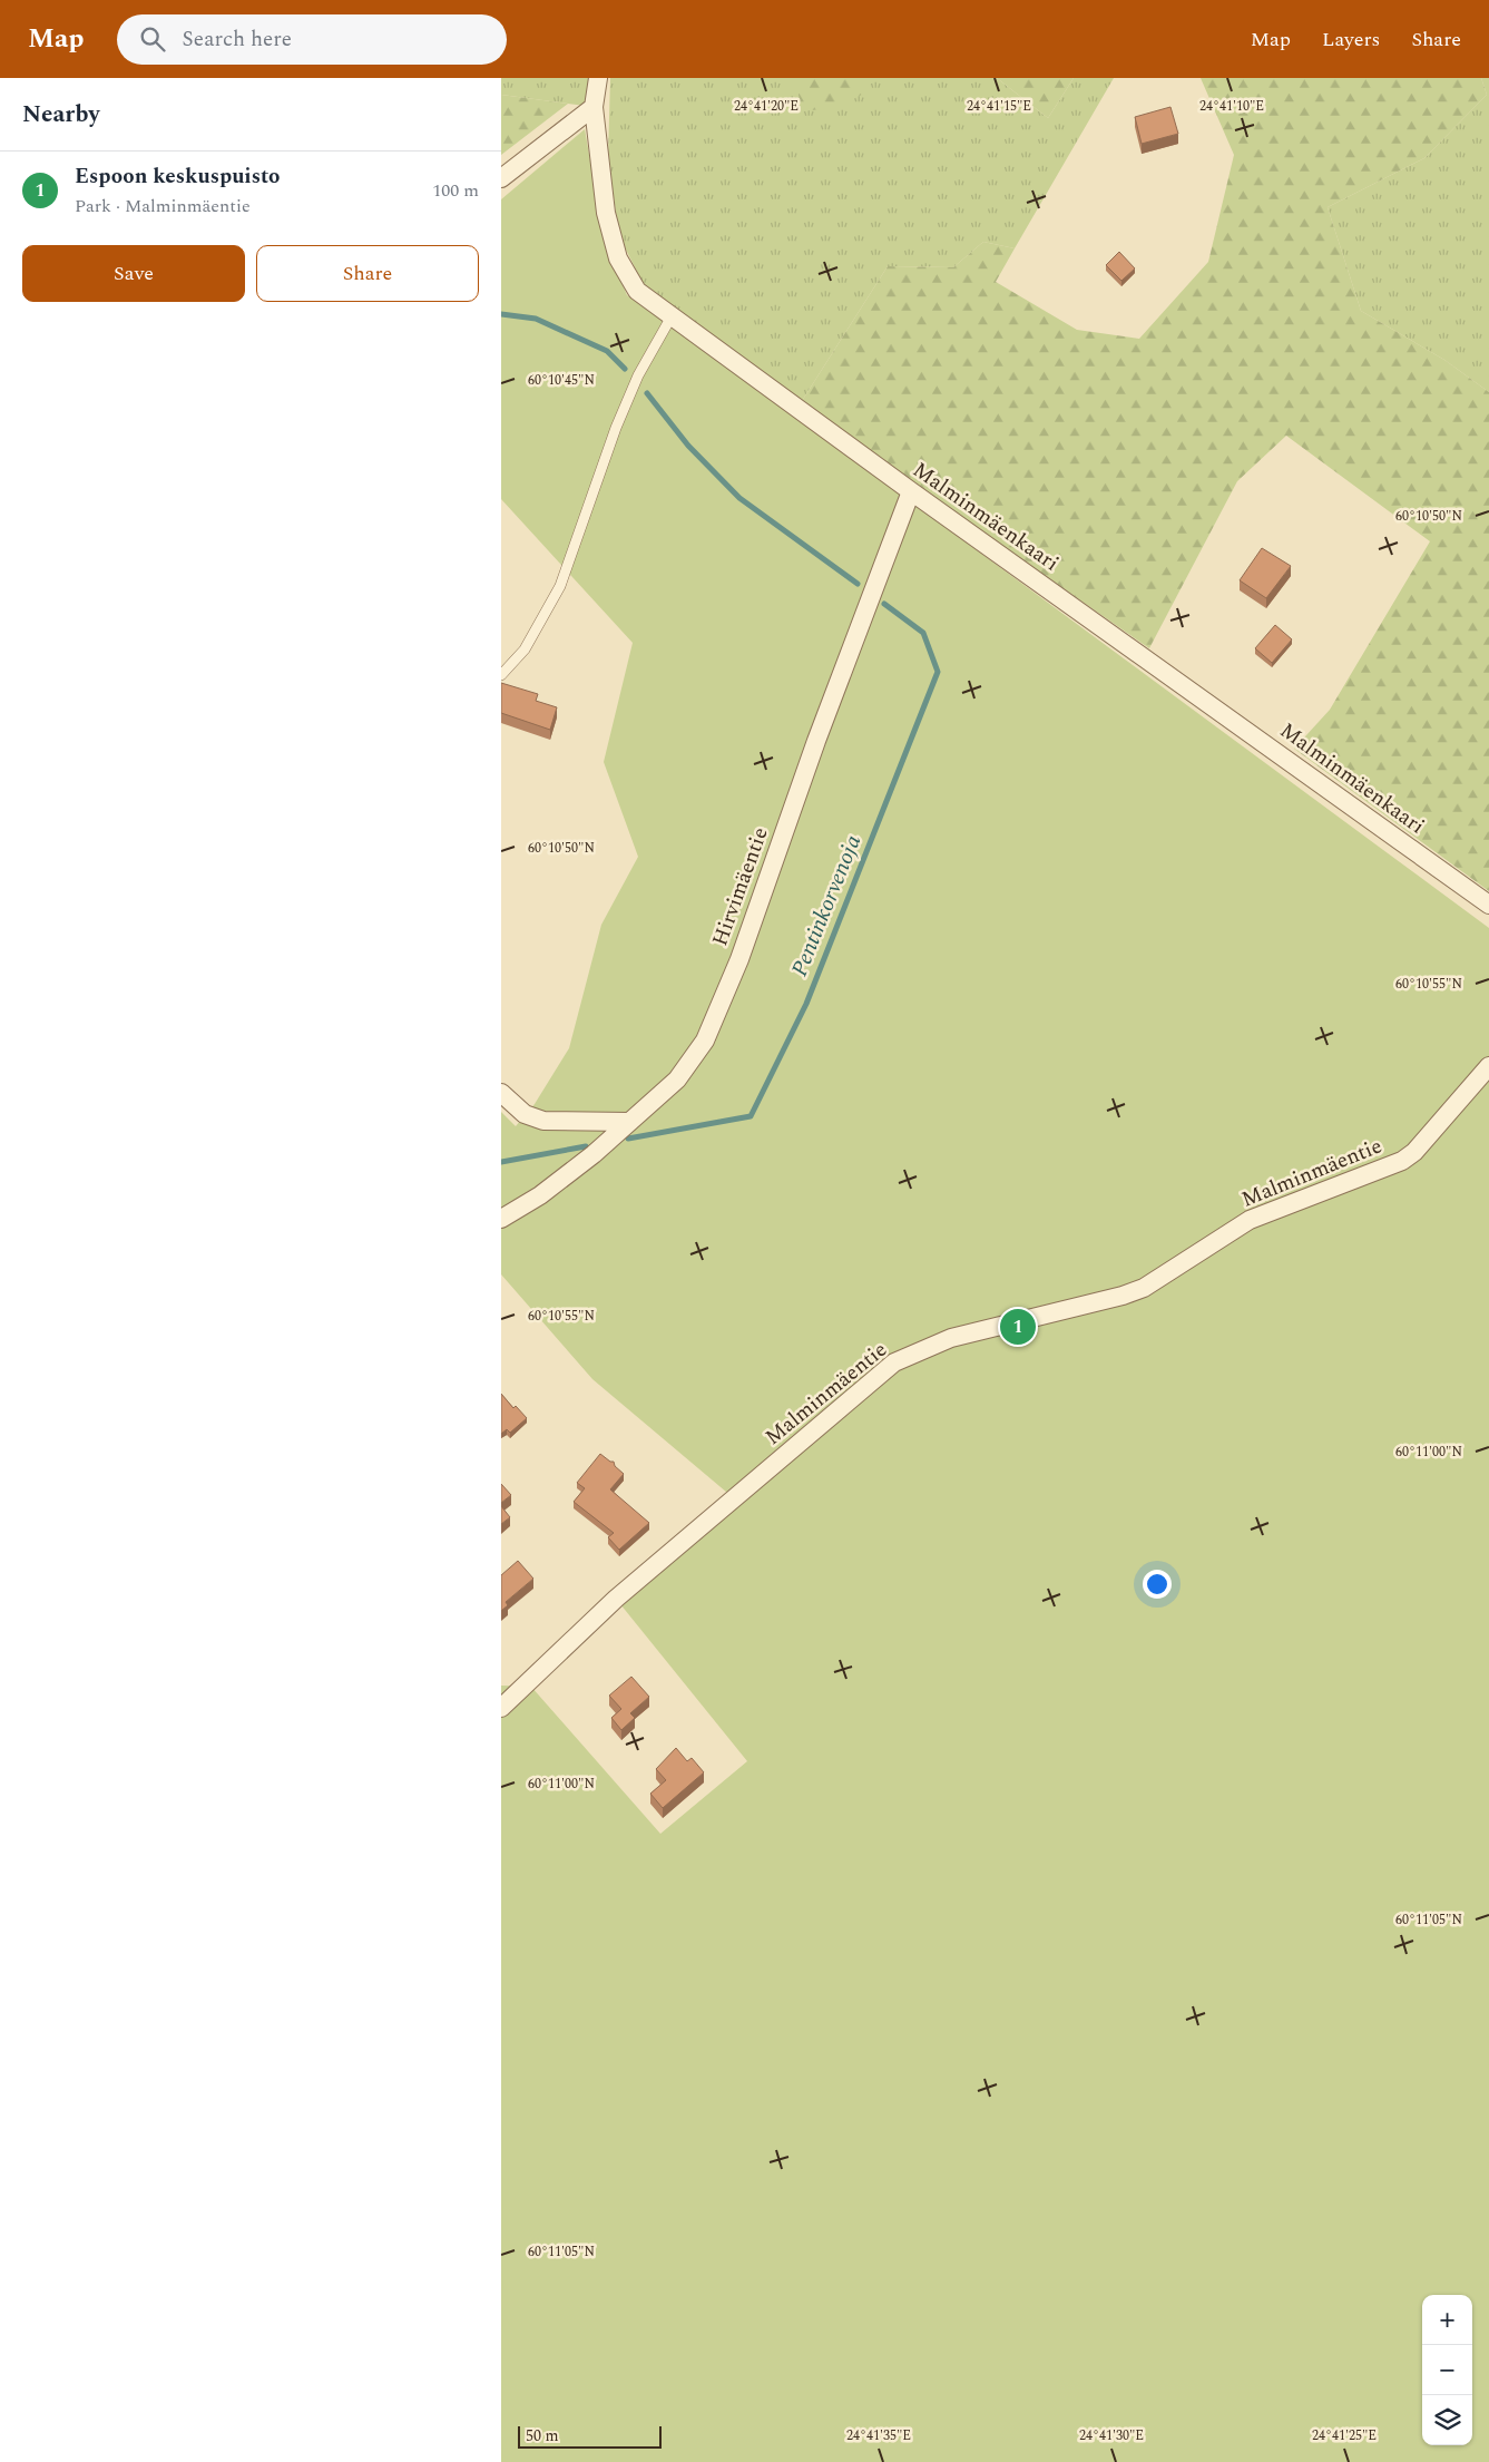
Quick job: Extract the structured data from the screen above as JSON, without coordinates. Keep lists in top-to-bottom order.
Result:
{
  "streets": {
    "street": ["Malminmäenkaari", "Hirvimäentie", "Malminmäentie"]
  },
  "crossings": [
    ["Malminmäenkaari", "Hirvimäentie"]
  ],
  "water": ["Pentinkorvenoja"],
  "scale_bar": "50 m",
  "page": {
    "header": "Map",
    "search": "Search here",
    "nav": ["Map", "Layers", "Share"],
    "heading": "Nearby",
    "list": [
      {
        "mark": "1",
        "name": "Espoon keskuspuisto",
        "note": "Park · Malminmäentie",
        "value": "100 m"
      }
    ],
    "buttons": ["Save", "Share"],
    "pins": "1",
    "map_buttons": ["+", "−"],
    "scale": "50 m"
  },
  "coordinates": [
    "24°41'20\"E",
    "24°41'15\"E",
    "24°41'10\"E",
    "60°10'45\"N",
    "60°10'50\"N",
    "60°10'55\"N",
    "60°11'00\"N",
    "60°11'05\"N",
    "24°41'35\"E",
    "24°41'30\"E",
    "24°41'25\"E"
  ]
}
